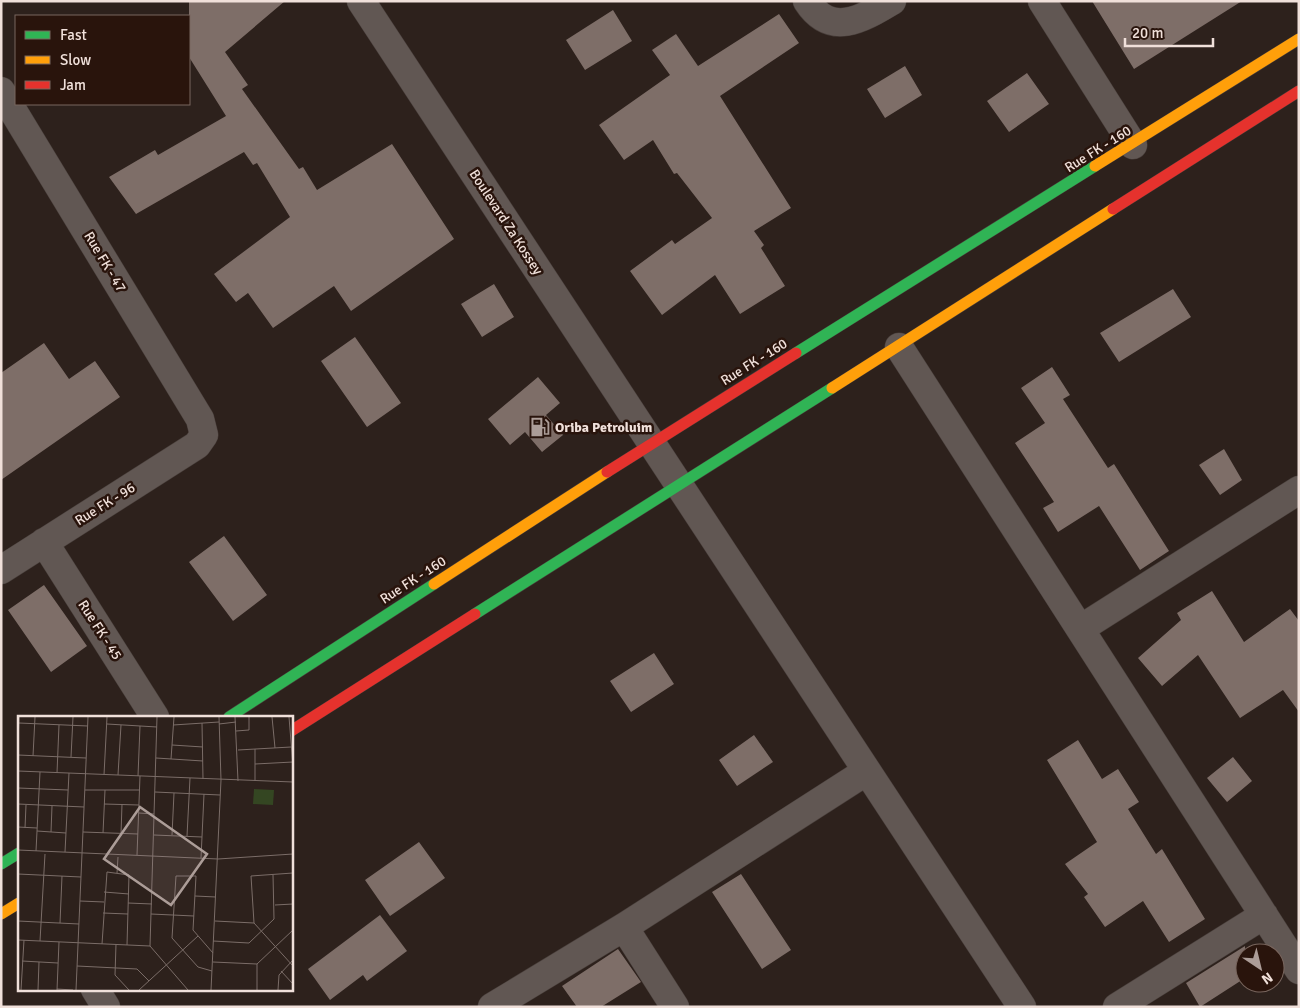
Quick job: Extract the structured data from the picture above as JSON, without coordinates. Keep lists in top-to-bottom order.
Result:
{
  "streets": {
    "main road": ["Rue FK - 160"],
    "street": [
      "Boulevard Za Kossey",
      "Rue FK - 47",
      "Rue FK - 96",
      "Rue FK - 45"
    ]
  },
  "crossings": [
    ["Rue FK - 160", "Boulevard Za Kossey"],
    ["Rue FK - 47", "Rue FK - 96"],
    ["Rue FK - 96", "Rue FK - 45"]
  ],
  "places": {
    "fuel station": ["Oriba Petroluim"]
  },
  "legend": ["Fast", "Slow", "Jam"],
  "scale_bar": "20 m",
  "north": "bottom right"
}
